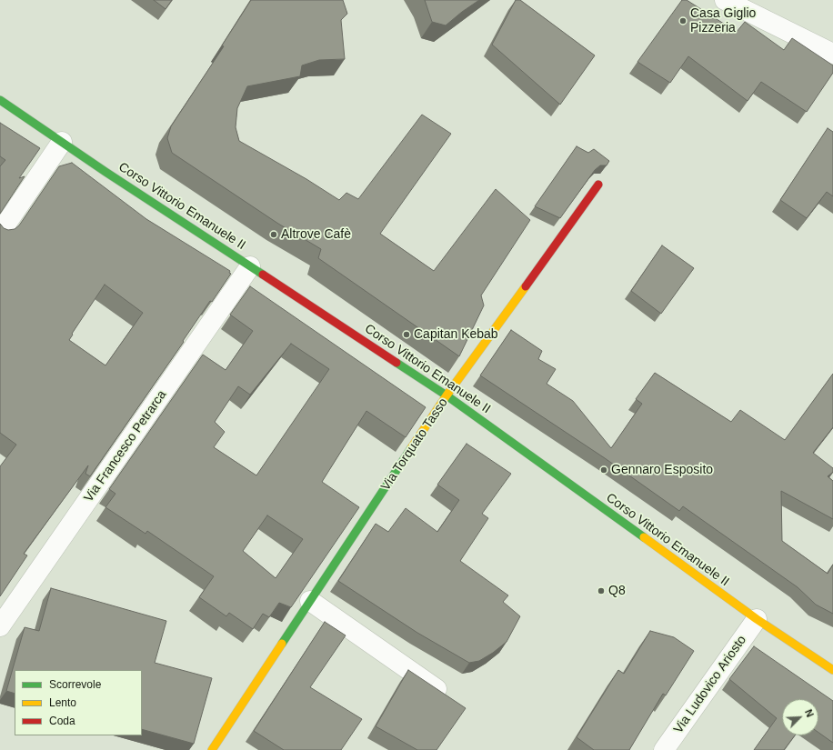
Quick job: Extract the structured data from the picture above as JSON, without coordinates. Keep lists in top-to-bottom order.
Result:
{
  "streets": {
    "main road": ["Corso Vittorio Emanuele II", "Via Torquato Tasso"],
    "street": ["Via Francesco Petrarca", "Via Ludovico Ariosto"]
  },
  "crossings": [
    ["Corso Vittorio Emanuele II", "Via Torquato Tasso"],
    ["Corso Vittorio Emanuele II", "Via Francesco Petrarca"],
    ["Corso Vittorio Emanuele II", "Via Ludovico Ariosto"]
  ],
  "places": [
    "Casa Giglio Pizzeria",
    "Altrove Cafè",
    "Capitan Kebab",
    "Gennaro Esposito",
    "Q8"
  ],
  "legend": ["Scorrevole", "Lento", "Coda"],
  "north": "top right"
}
